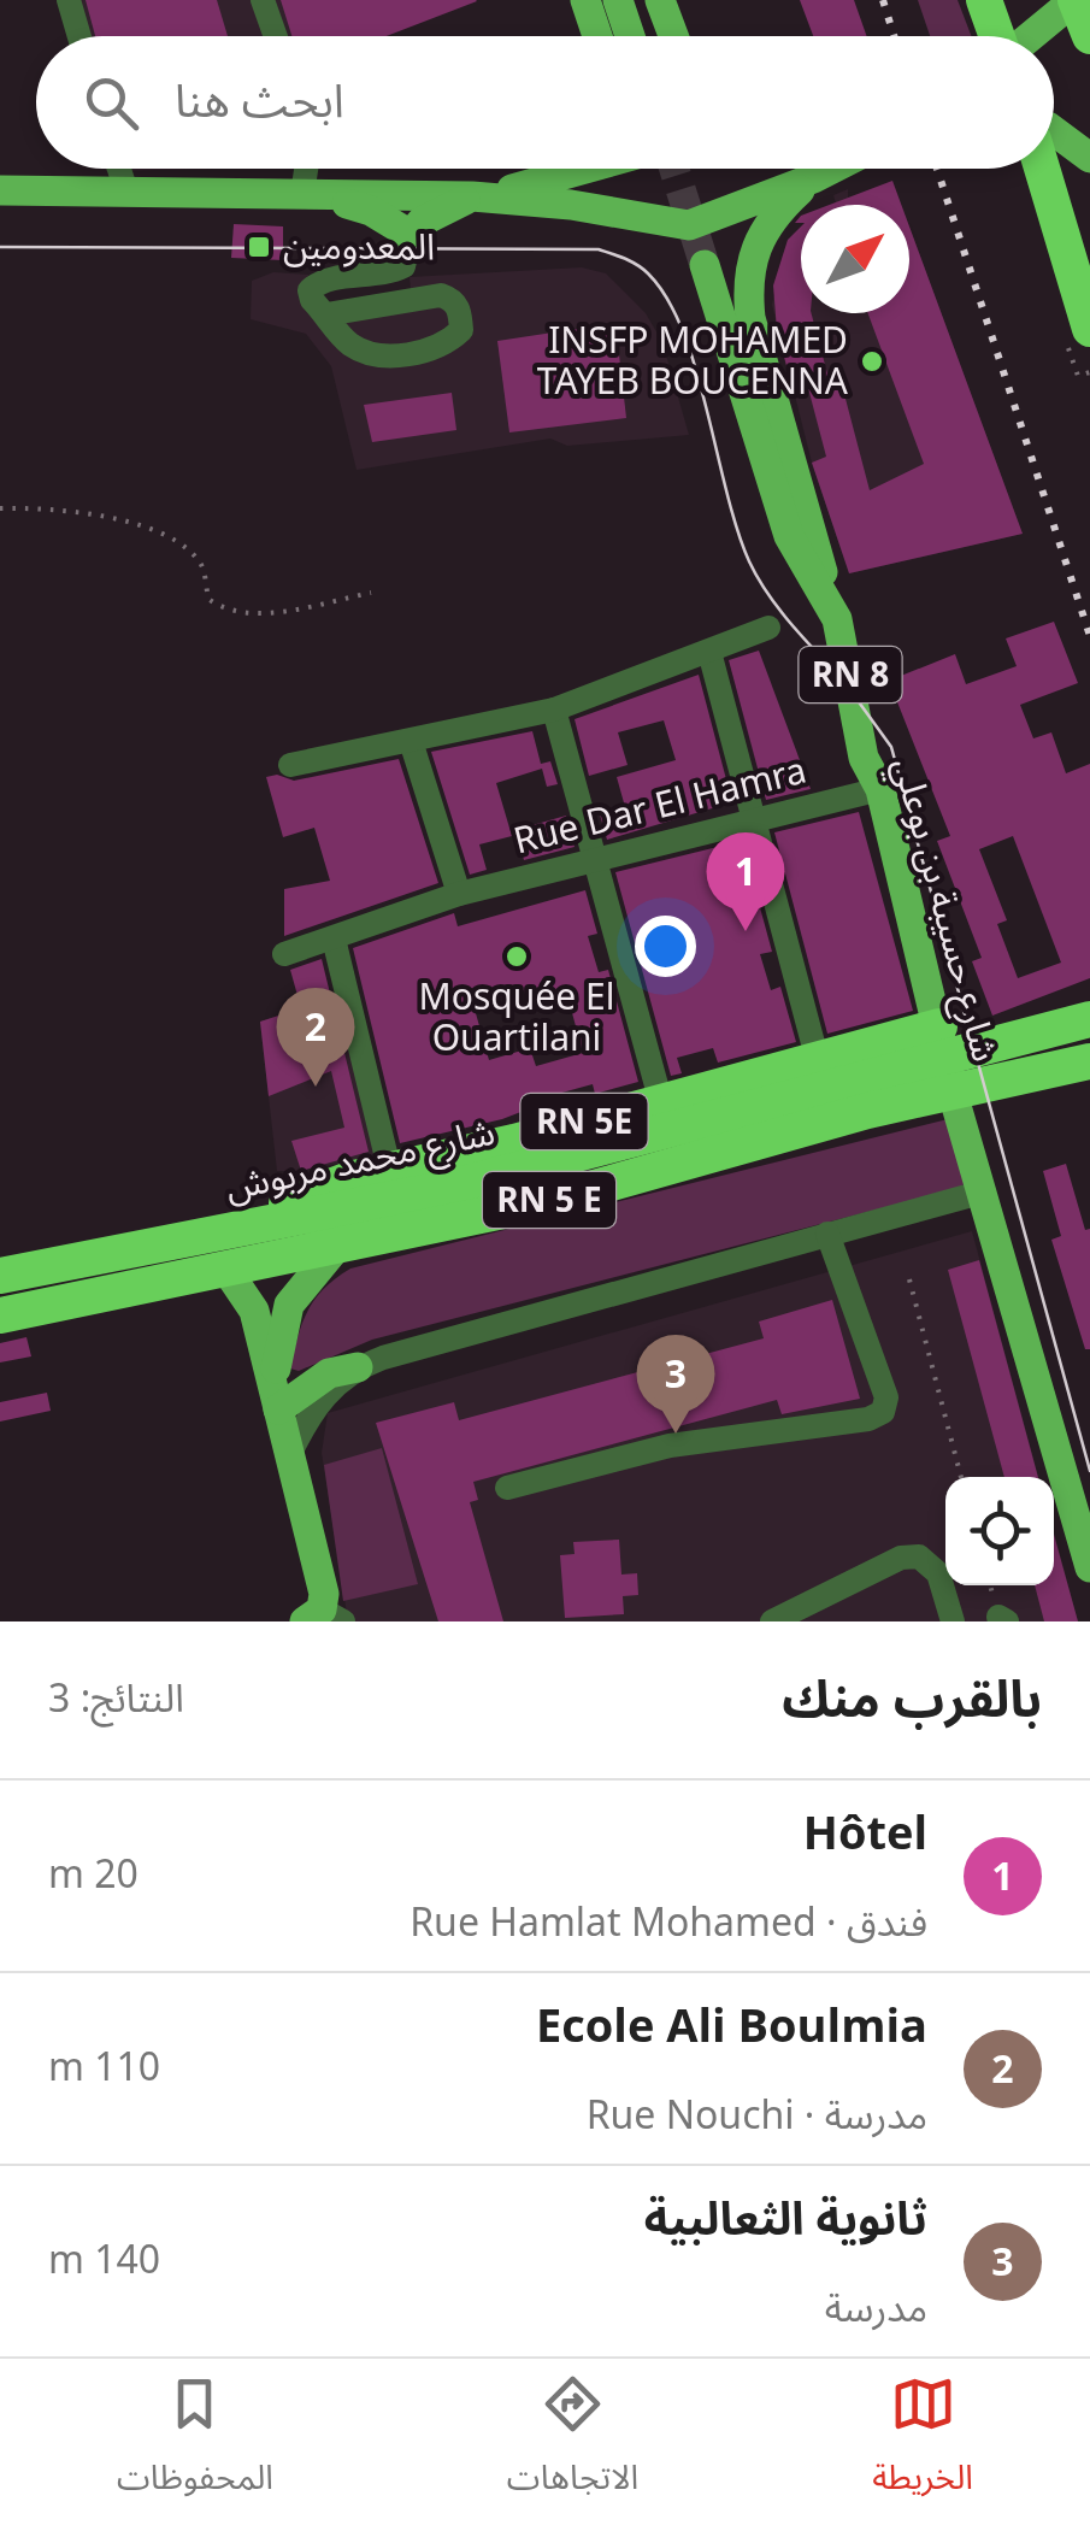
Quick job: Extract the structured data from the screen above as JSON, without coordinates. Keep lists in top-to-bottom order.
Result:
{
  "streets": {
    "highway": ["RN 5E", "شارع محمد مربوش", "RN 5 E"],
    "main road": ["RN 8", "شارع حسيبة بن بوعلي"],
    "street": ["Rue Dar El Hamra"]
  },
  "crossings": [
    ["RN 8", "شارع حسيبة بن بوعلي"],
    ["Rue Dar El Hamra", "شارع حسيبة بن بوعلي"],
    ["شارع حسيبة بن بوعلي", "RN 5E"],
    ["RN 5E", "شارع محمد مربوش"],
    ["RN 5E", "RN 5 E"],
    ["شارع محمد مربوش", "RN 5 E"]
  ],
  "places": {
    "transit": ["المعدومين"],
    "other": ["INSFP MOHAMED TAYEB BOUCENNA", "Mosquée El Ouartilani"]
  },
  "north": "top right",
  "page": {
    "search": "ابحث هنا",
    "pins": ["1", "2", "3"],
    "heading": ["بالقرب منك", "النتائج: 3"],
    "list": [
      {
        "mark": "1",
        "name": "Hôtel",
        "note": "فندق · Rue Hamlat Mohamed",
        "value": "20 m"
      },
      {
        "mark": "2",
        "name": "Ecole Ali Boulmia",
        "note": "مدرسة · Rue Nouchi",
        "value": "110 m"
      },
      {
        "mark": "3",
        "name": "ثانوية الثعالبية",
        "note": "مدرسة",
        "value": "140 m"
      }
    ],
    "nav": ["الخريطة", "الاتجاهات", "المحفوظات"]
  }
}
